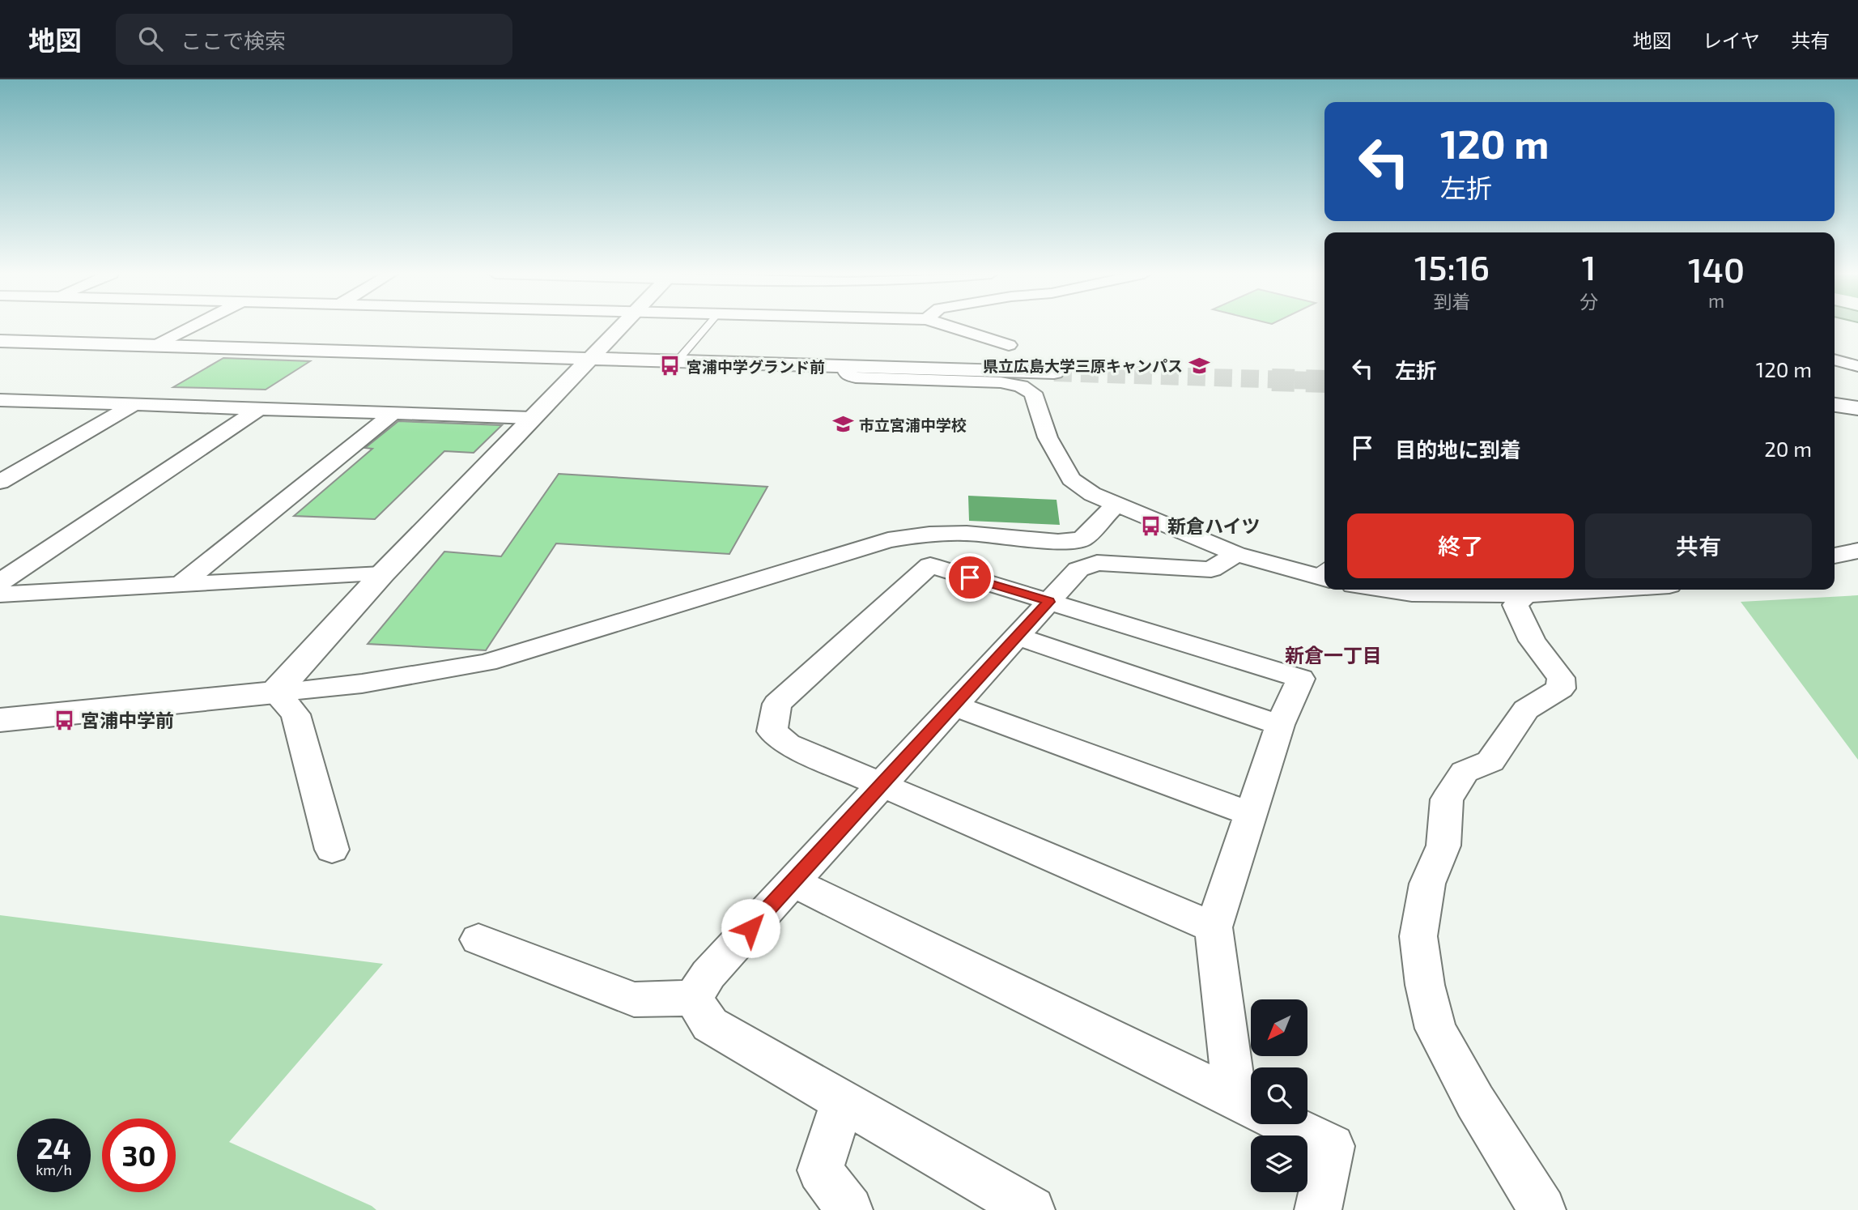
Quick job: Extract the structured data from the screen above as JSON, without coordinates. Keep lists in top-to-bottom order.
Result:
{
  "districts": ["新倉一丁目"],
  "places": {
    "school or university": ["県立広島大学三原キャンパス", "市立宮浦中学校"],
    "bus stop": ["宮浦中学グランド前", "新倉ハイツ", "宮浦中学前"]
  },
  "north": "bottom left",
  "page": {
    "header": "地図",
    "search": "ここで検索",
    "nav": ["地図", "レイヤ", "共有"],
    "turn": ["120 m", "左折"],
    "eta": [
      "15:16",
      "到着",
      "1",
      "分",
      "140",
      "m"
    ],
    "list": [
      {
        "name": "左折",
        "value": "120 m"
      },
      {
        "name": "目的地に到着",
        "value": "20 m"
      }
    ],
    "buttons": ["終了", "共有"],
    "speed": "24 km/h",
    "limit": "30"
  }
}
